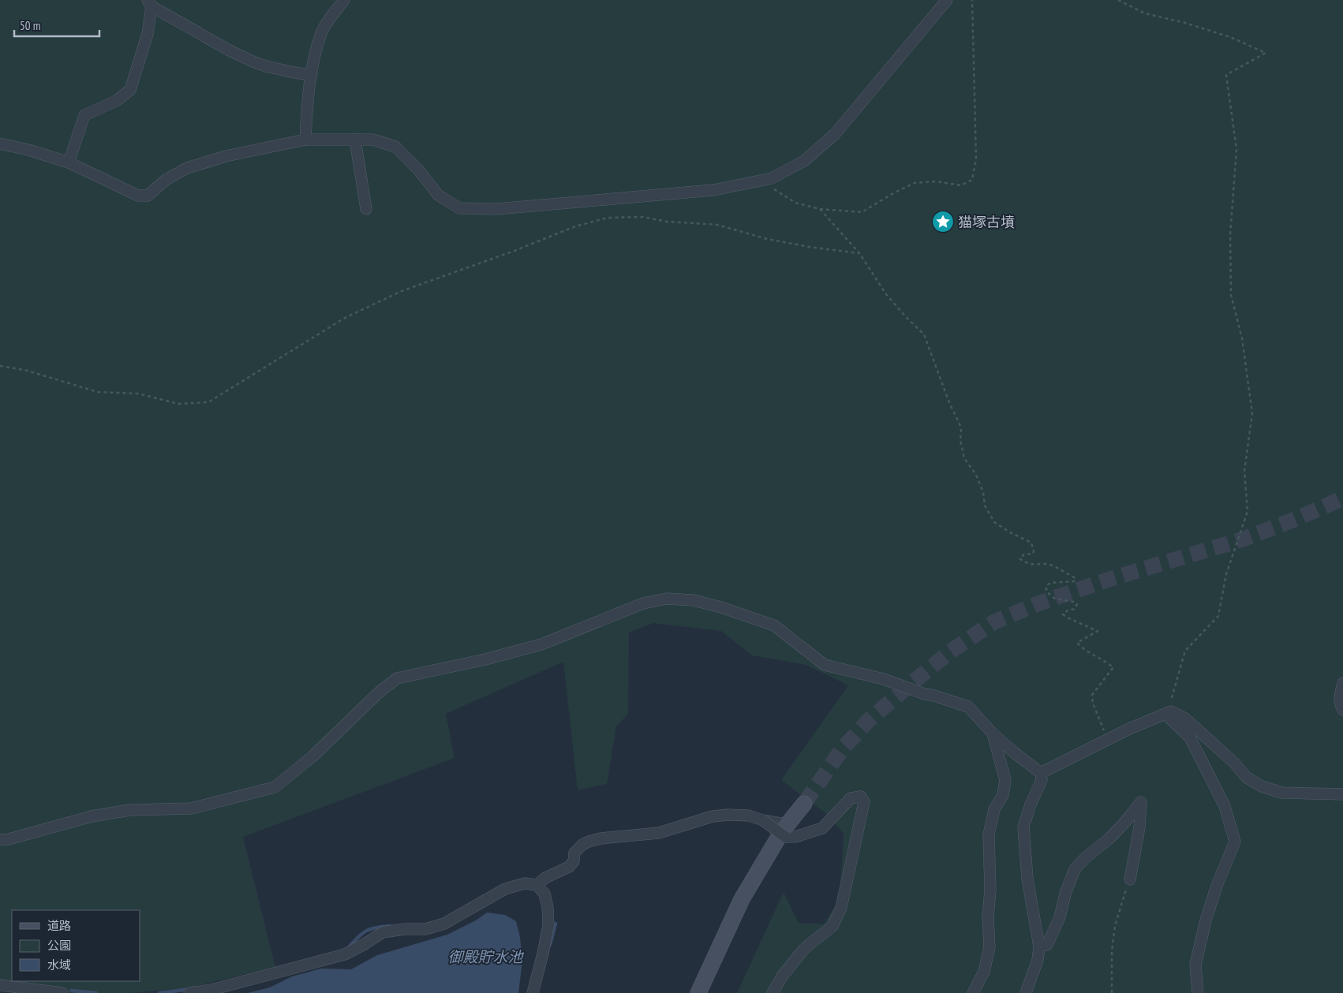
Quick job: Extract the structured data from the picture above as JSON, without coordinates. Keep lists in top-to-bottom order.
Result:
{
  "water": ["御殿貯水池"],
  "places": {
    "place": ["猫塚古墳"]
  },
  "legend": ["道路", "公園", "水域"],
  "scale_bar": "50 m"
}
